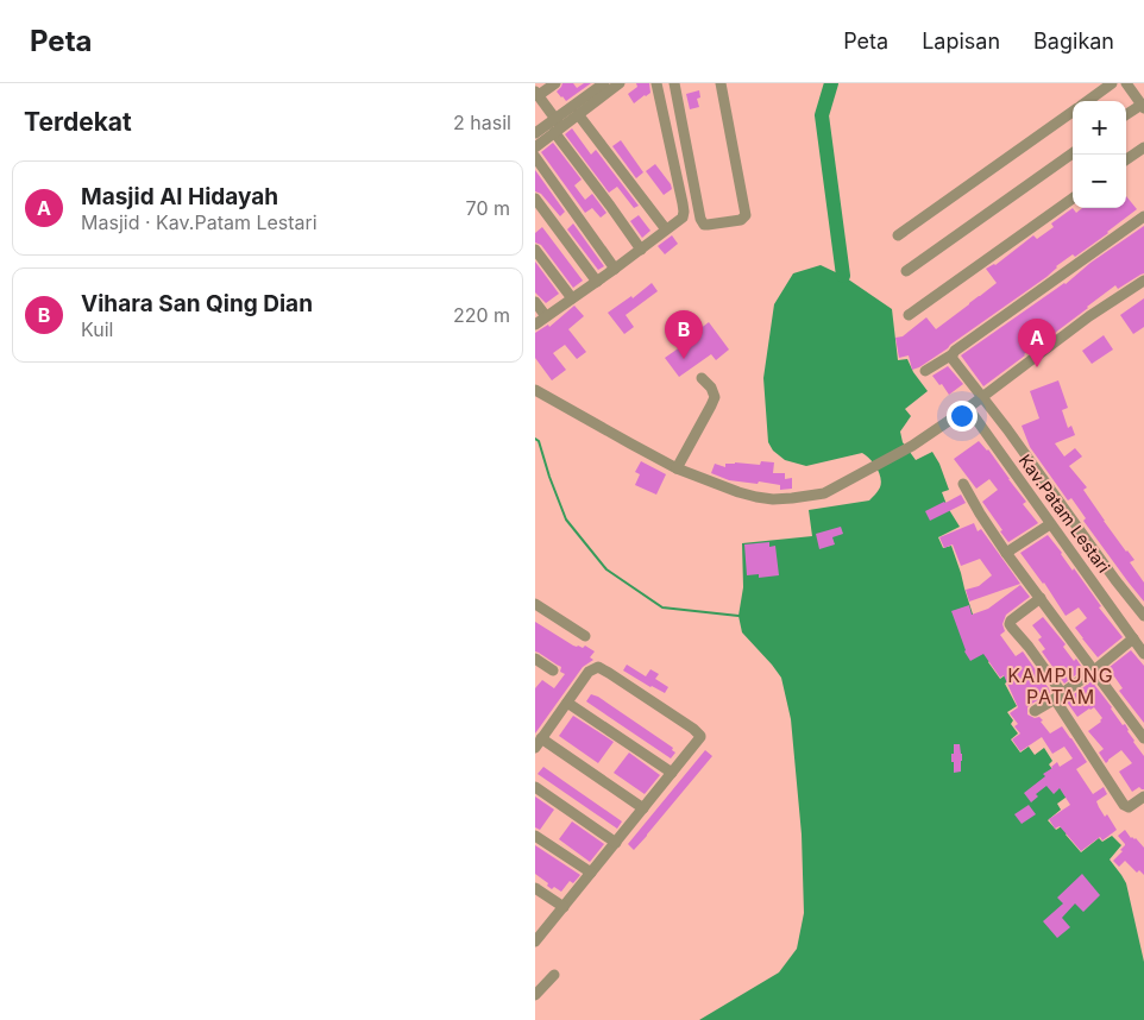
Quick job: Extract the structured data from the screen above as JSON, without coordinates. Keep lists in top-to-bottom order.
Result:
{
  "streets": {
    "street": ["Kav.Patam Lestari"]
  },
  "districts": ["KAMPUNG PATAM"],
  "page": {
    "header": "Peta",
    "nav": ["Peta", "Lapisan", "Bagikan"],
    "heading": ["Terdekat", "2 hasil"],
    "map_buttons": ["+", "−"],
    "list": [
      {
        "mark": "A",
        "name": "Masjid Al Hidayah",
        "note": "Masjid · Kav.Patam Lestari",
        "value": "70 m"
      },
      {
        "mark": "B",
        "name": "Vihara San Qing Dian",
        "note": "Kuil",
        "value": "220 m"
      }
    ],
    "pins": ["B", "A"]
  }
}
